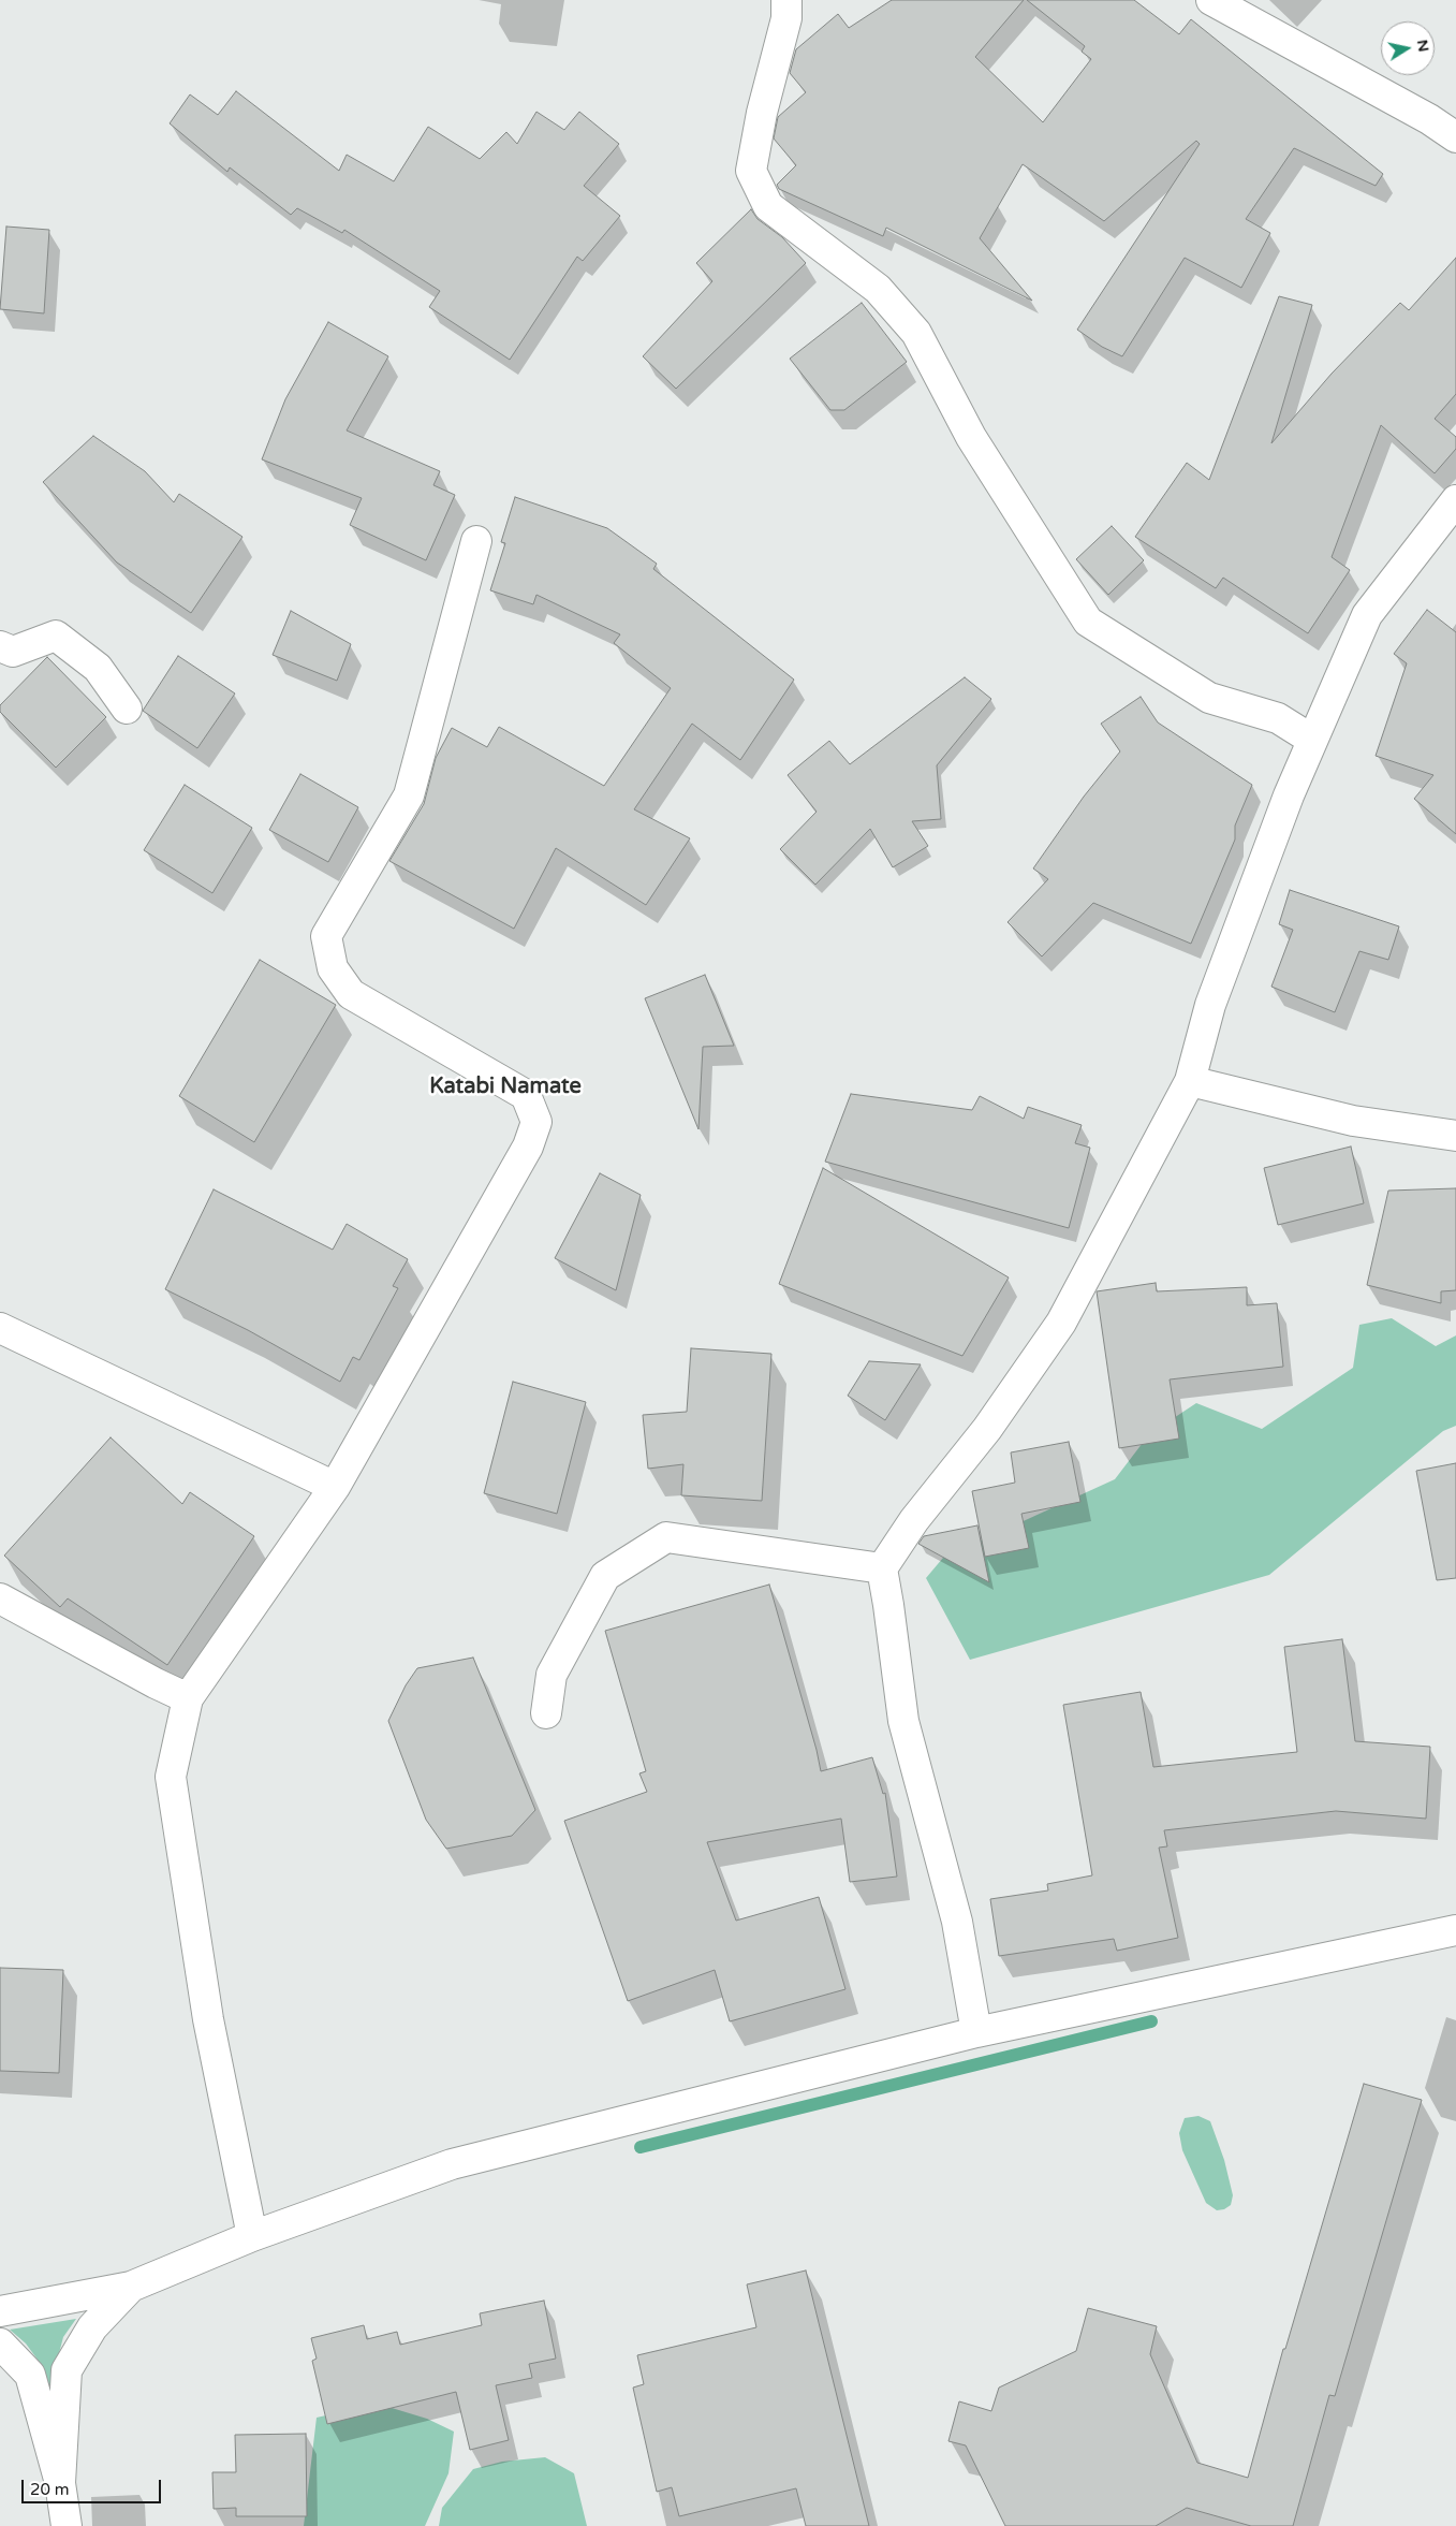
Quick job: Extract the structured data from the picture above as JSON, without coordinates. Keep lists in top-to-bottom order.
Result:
{
  "districts": ["Katabi Namate"],
  "scale_bar": "20 m",
  "north": "right"
}
